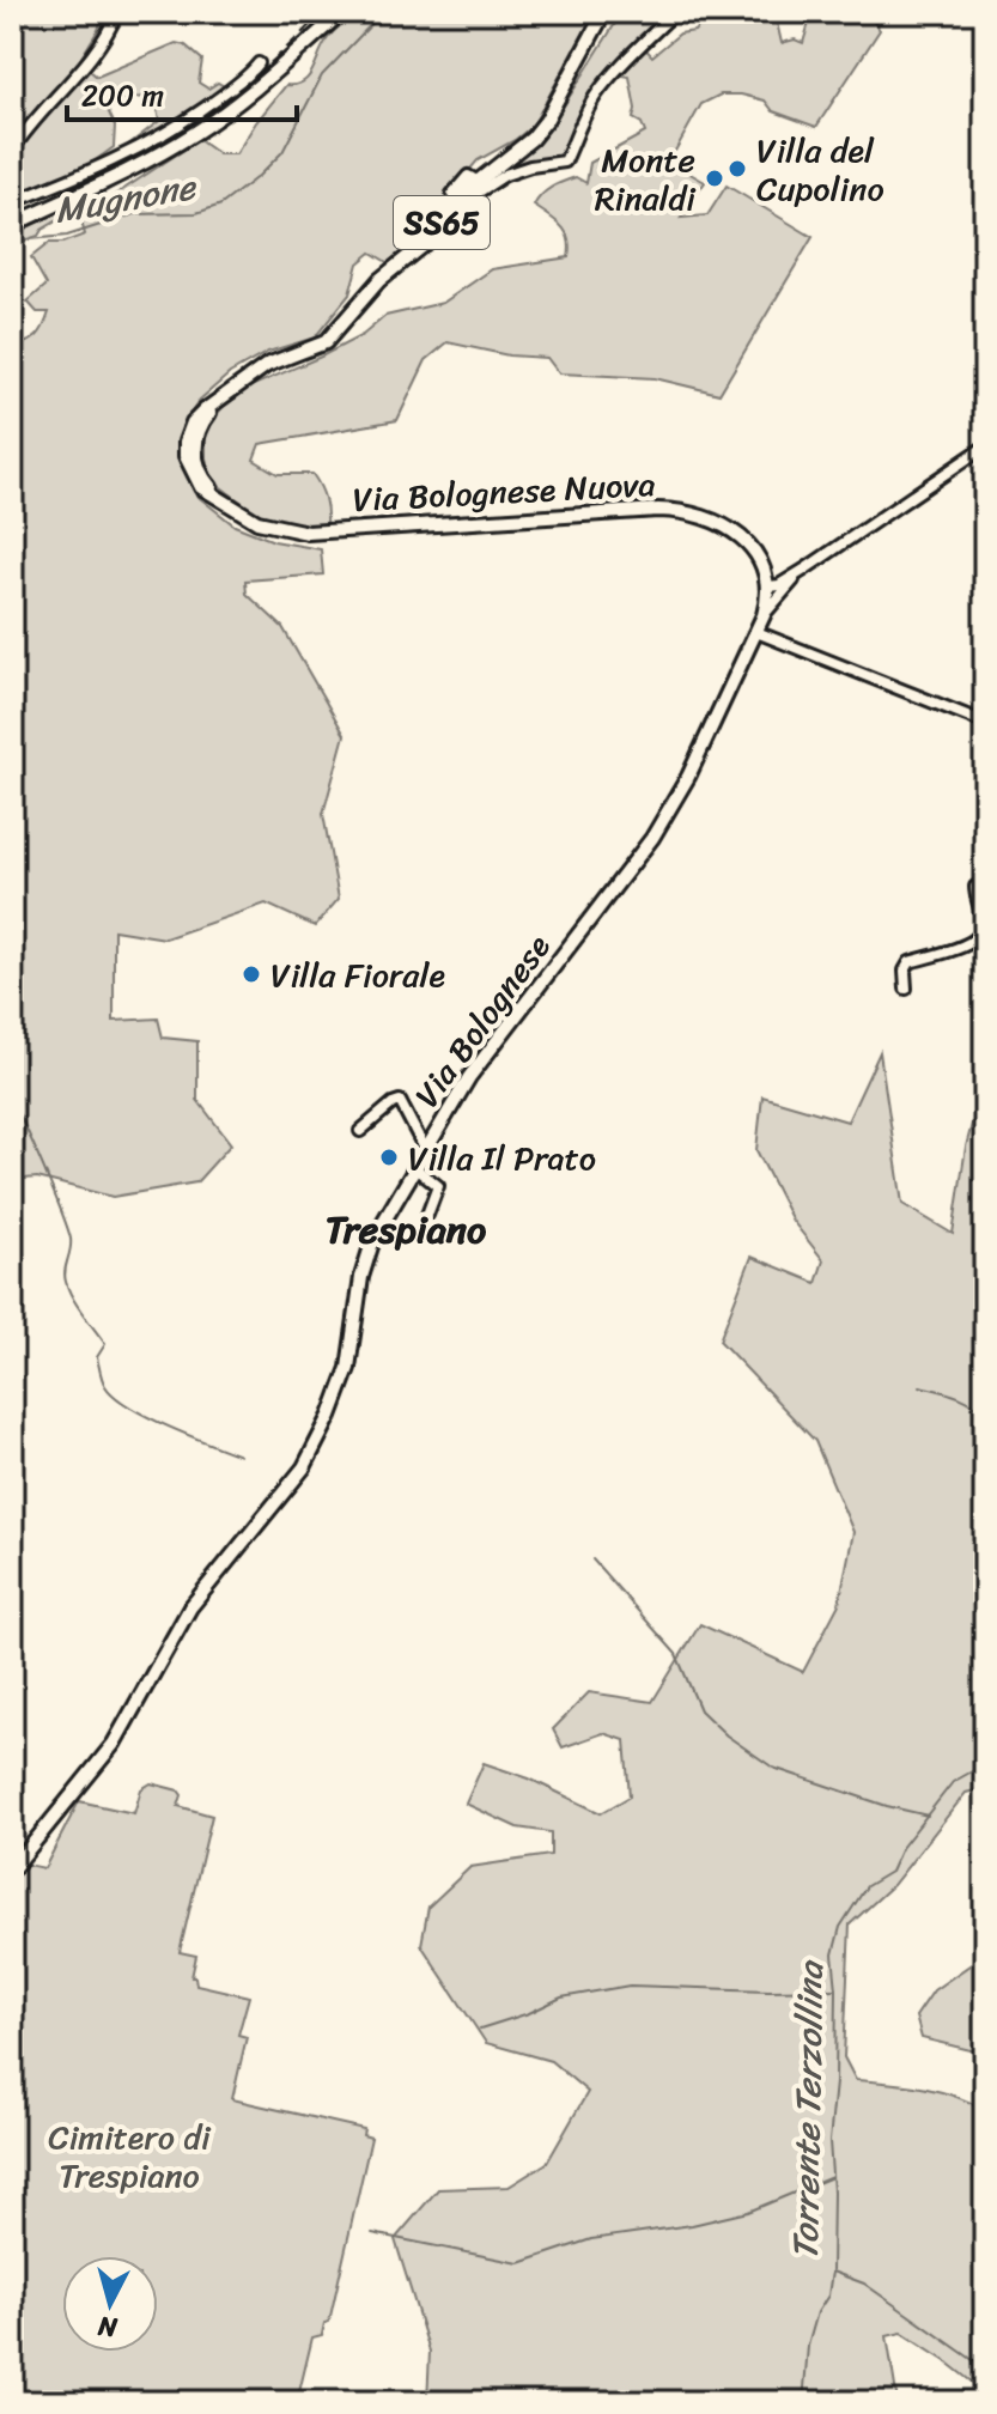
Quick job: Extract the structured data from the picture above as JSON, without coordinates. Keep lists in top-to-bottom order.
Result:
{
  "streets": {
    "main road": ["SS65", "Via Bolognese Nuova", "Via Bolognese"]
  },
  "crossings": [
    ["Via Bolognese Nuova", "Via Bolognese"]
  ],
  "districts": ["Trespiano"],
  "water": ["Mugnone", "Torrente Terzollina"],
  "parks": ["Cimitero di Trespiano"],
  "places": [
    "Villa del Cupolino",
    "Monte Rinaldi",
    "Villa Fiorale",
    "Villa Il Prato"
  ],
  "scale_bar": "200 m",
  "north": "bottom"
}
